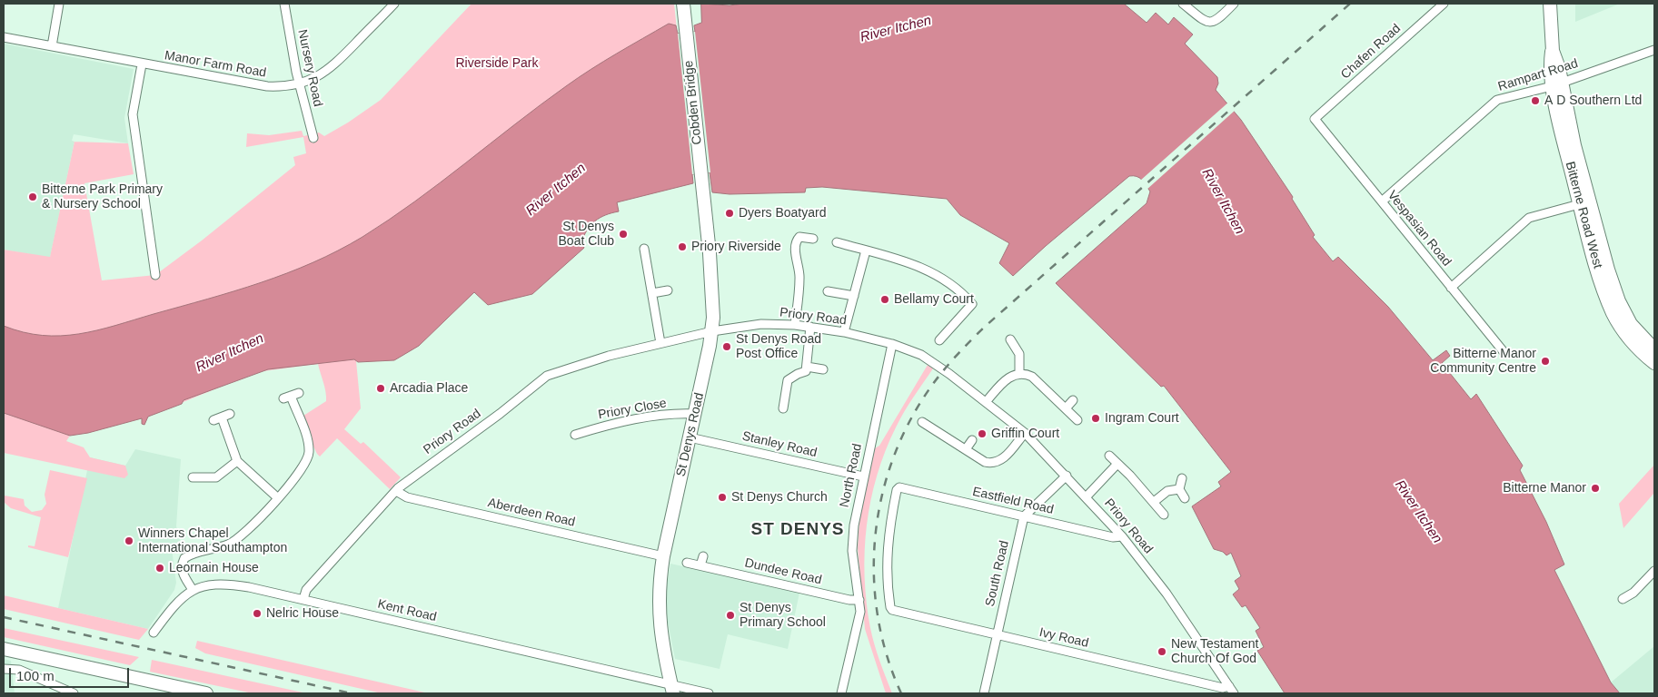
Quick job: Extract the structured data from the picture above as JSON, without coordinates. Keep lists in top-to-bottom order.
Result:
{
  "streets": {
    "main road": ["Cobden Bridge", "Bitterne Road West", "St Denys Road"],
    "street": [
      "Chafen Road",
      "Manor Farm Road",
      "Nursery Road",
      "Rampart Road",
      "Vespasian Road",
      "Priory Road",
      "Priory Close",
      "Stanley Road",
      "North Road",
      "Eastfield Road",
      "Aberdeen Road",
      "Dundee Road",
      "South Road",
      "Kent Road",
      "Ivy Road"
    ]
  },
  "crossings": [
    ["Chafen Road", "Vespasian Road"],
    ["Manor Farm Road", "Nursery Road"],
    ["Rampart Road", "Bitterne Road West"],
    ["Rampart Road", "Vespasian Road"],
    ["Cobden Bridge", "St Denys Road"],
    ["Priory Road", "St Denys Road"],
    ["Priory Road", "North Road"],
    ["Priory Road", "Eastfield Road"],
    ["Priory Road", "Aberdeen Road"],
    ["Priory Road", "Kent Road"],
    ["Priory Road", "Ivy Road"],
    ["Priory Close", "St Denys Road"],
    ["St Denys Road", "Stanley Road"],
    ["St Denys Road", "Aberdeen Road"],
    ["St Denys Road", "Kent Road"],
    ["Stanley Road", "North Road"],
    ["North Road", "Dundee Road"],
    ["Eastfield Road", "South Road"],
    ["Eastfield Road", "Ivy Road"],
    ["South Road", "Ivy Road"]
  ],
  "districts": ["ST DENYS"],
  "water": ["River Itchen"],
  "parks": ["Riverside Park"],
  "places": [
    "A D Southern Ltd",
    "Bitterne Park Primary & Nursery School",
    "Dyers Boatyard",
    "St Denys Boat Club",
    "Priory Riverside",
    "Bellamy Court",
    "St Denys Road Post Office",
    "Bitterne Manor Community Centre",
    "Arcadia Place",
    "Ingram Court",
    "Griffin Court",
    "Bitterne Manor",
    "St Denys Church",
    "Winners Chapel International Southampton",
    "Leornain House",
    "Nelric House",
    "St Denys Primary School",
    "New Testament Church Of God"
  ],
  "scale_bar": "100 m"
}
